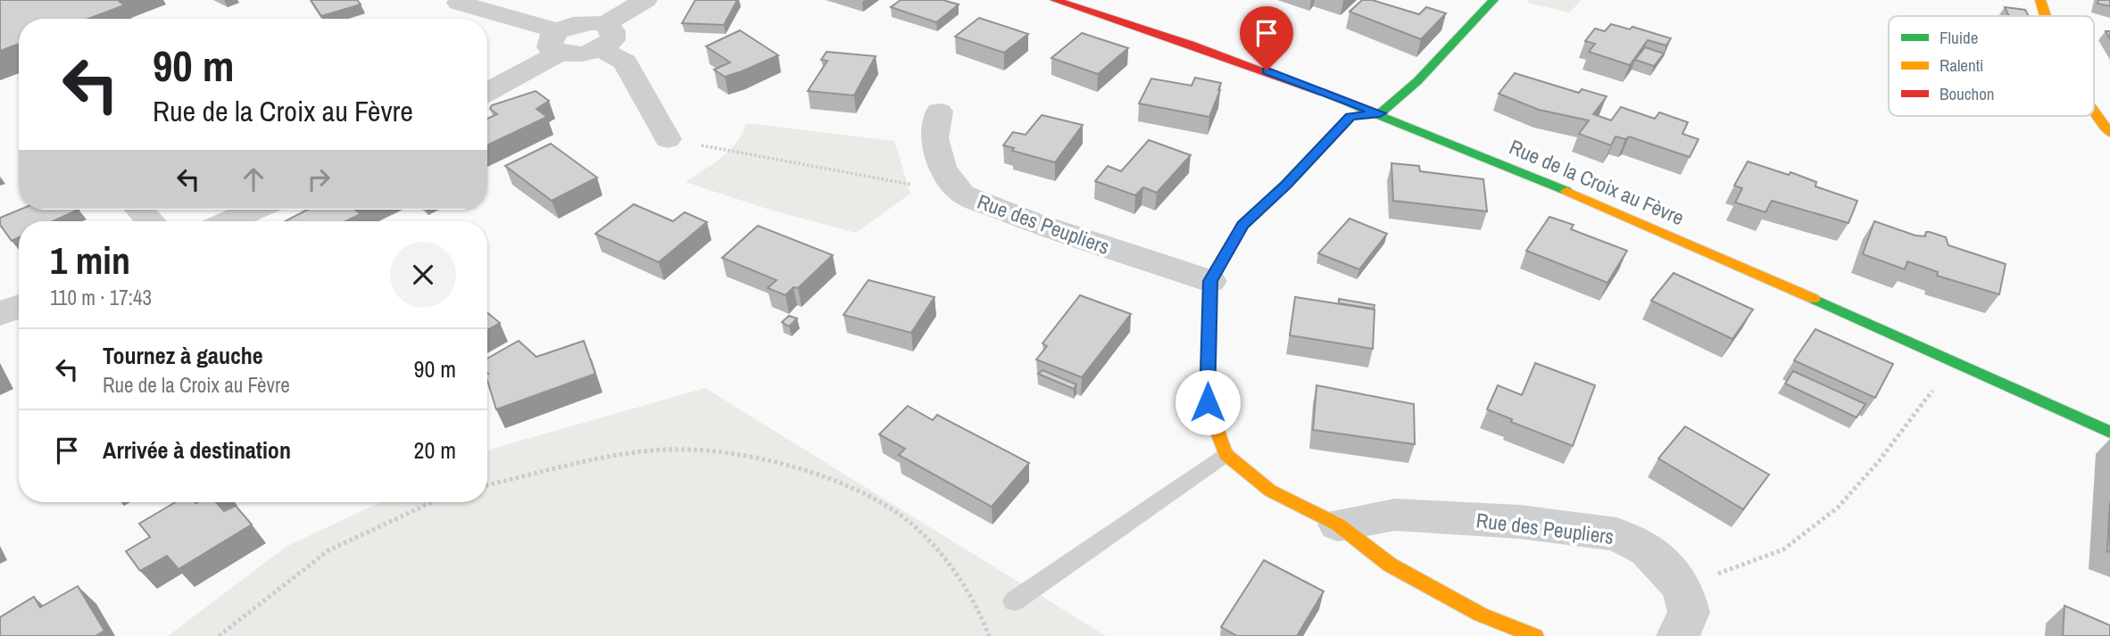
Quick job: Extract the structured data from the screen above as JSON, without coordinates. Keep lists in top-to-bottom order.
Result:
{
  "streets": {
    "street": ["Rue de la Croix au Fèvre", "Rue des Peupliers"]
  },
  "legend": ["Fluide", "Ralenti", "Bouchon"],
  "page": {
    "turn": ["90 m", "Rue de la Croix au Fèvre"],
    "heading": ["1 min", "110 m · 17:43"],
    "list": [
      {
        "name": "Tournez à gauche",
        "note": "Rue de la Croix au Fèvre",
        "value": "90 m"
      },
      {
        "name": "Arrivée à destination",
        "value": "20 m"
      }
    ]
  }
}
